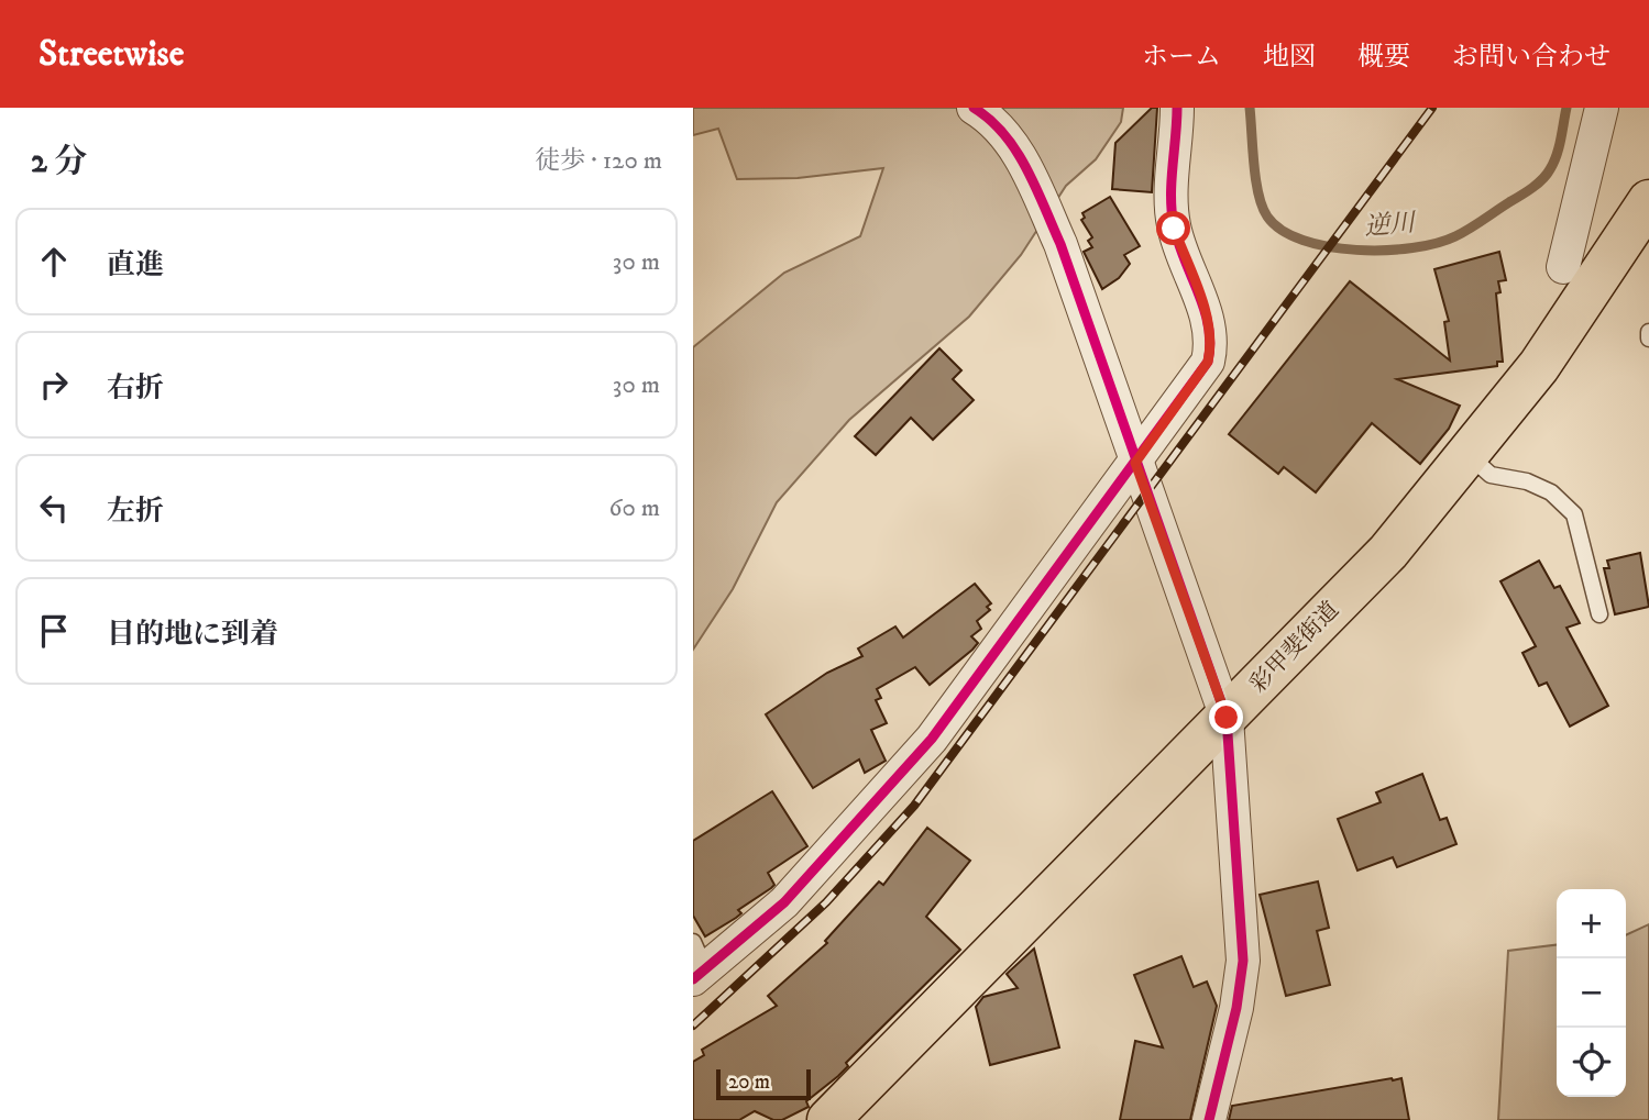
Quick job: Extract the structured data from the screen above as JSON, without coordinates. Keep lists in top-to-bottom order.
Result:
{
  "streets": {
    "highway": ["彩甲斐街道"]
  },
  "water": ["逆川"],
  "scale_bar": "20 m",
  "page": {
    "header": "Streetwise",
    "nav": [
      "ホーム",
      "地図",
      "概要",
      "お問い合わせ"
    ],
    "heading": ["2 分", "徒歩 · 120 m"],
    "list": [
      ["直進", "30 m"],
      ["右折", "30 m"],
      ["左折", "60 m"],
      "目的地に到着"
    ],
    "map_buttons": ["+", "−"],
    "scale": "20 m"
  }
}
